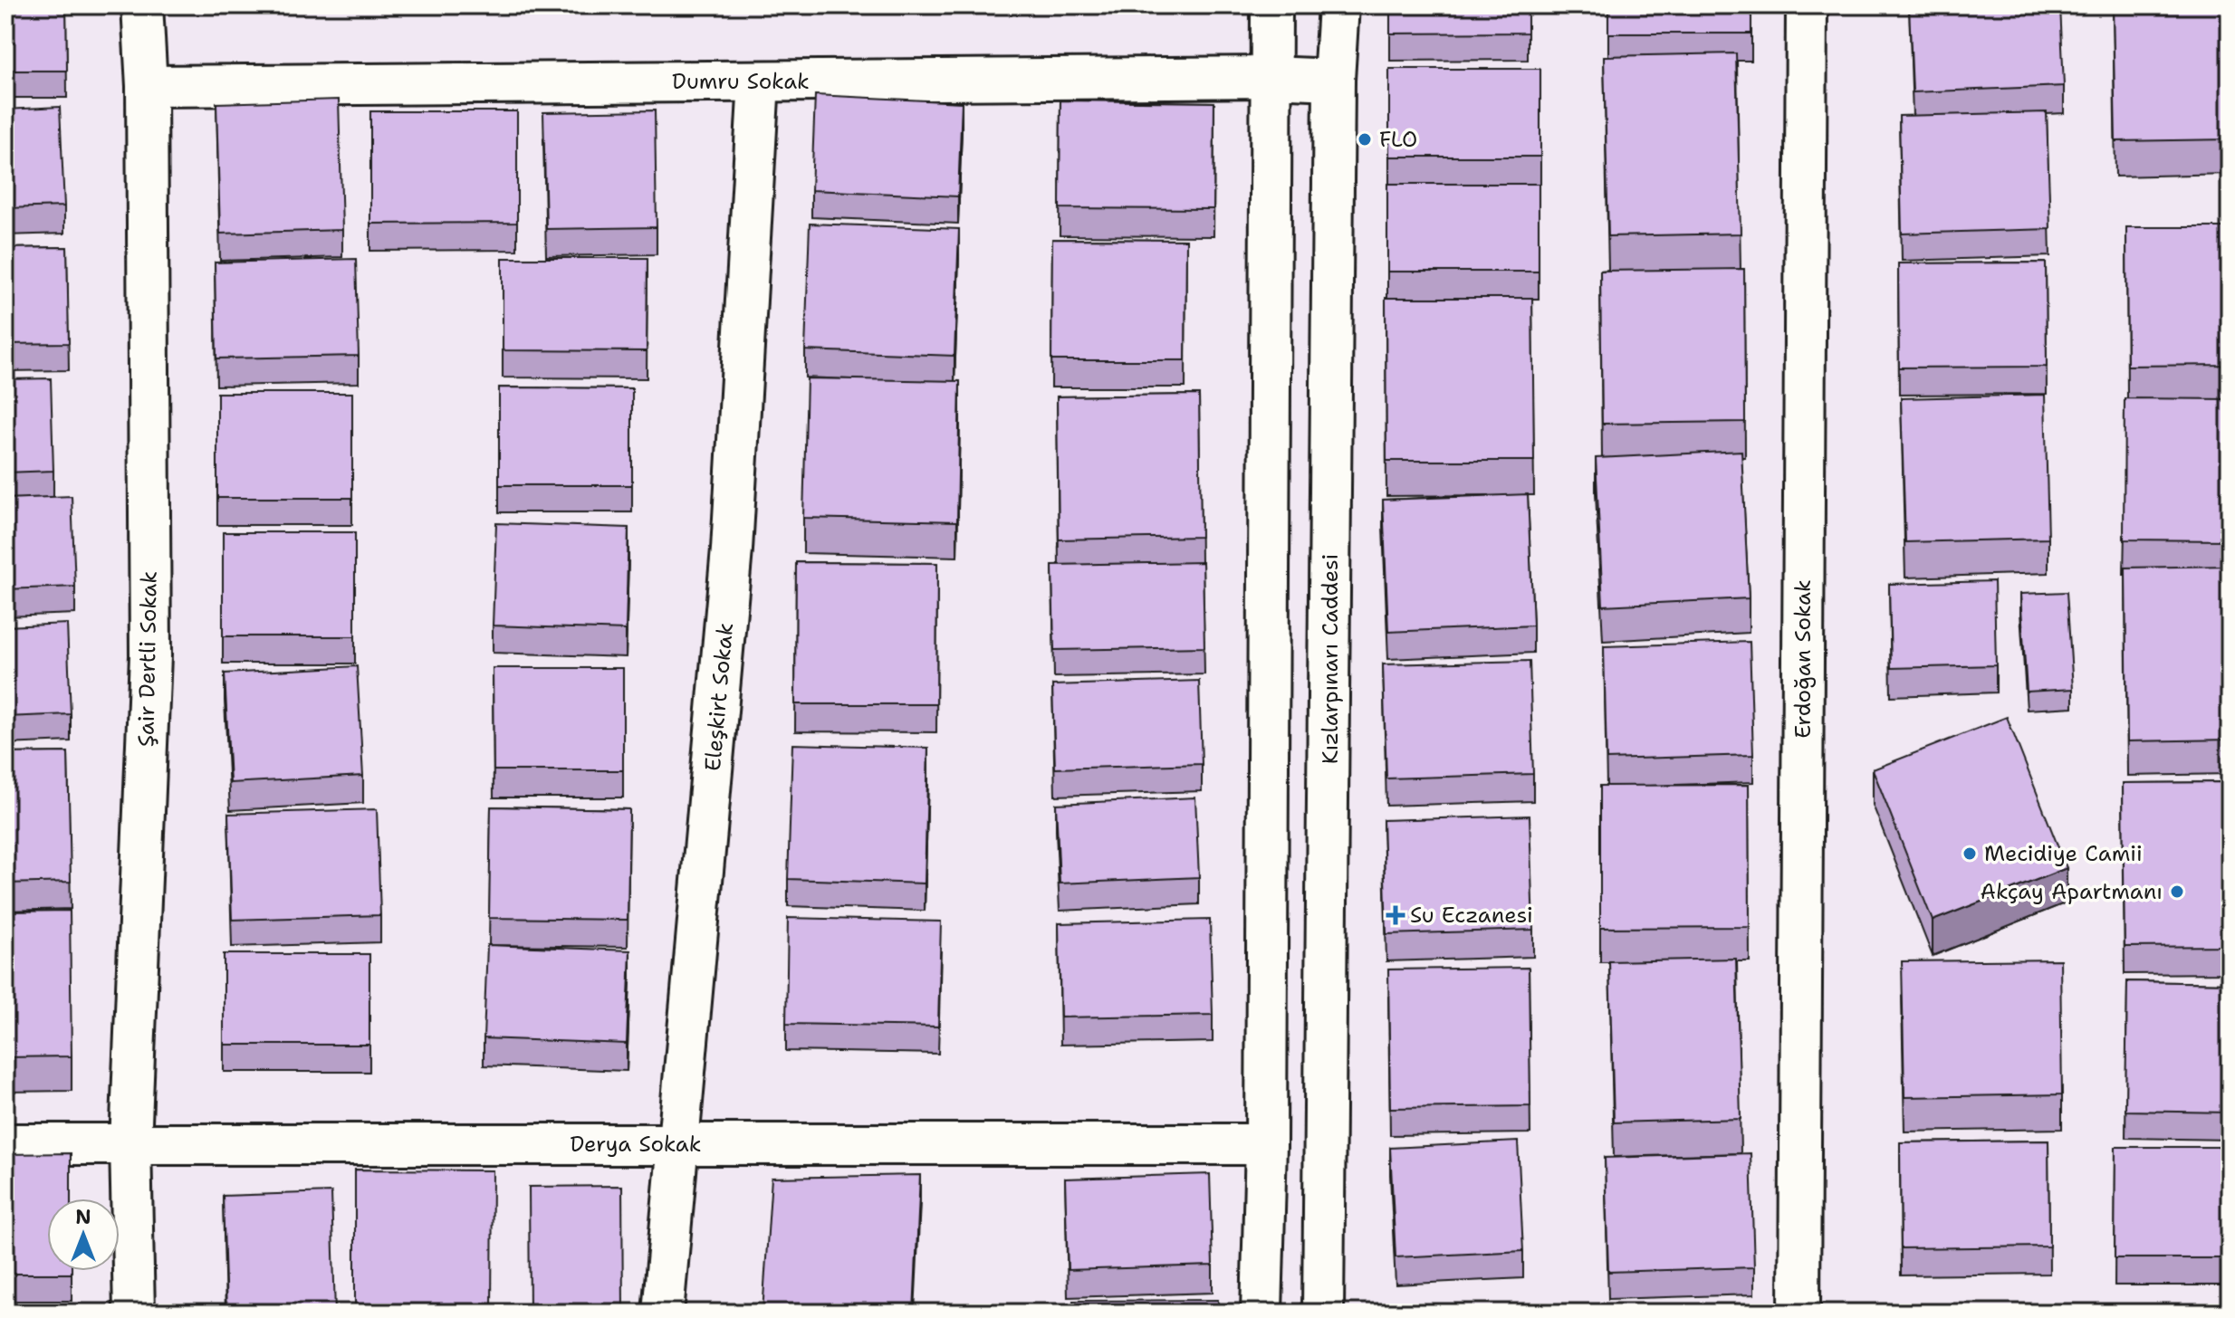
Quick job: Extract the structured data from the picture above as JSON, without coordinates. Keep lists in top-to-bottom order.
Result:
{
  "streets": {
    "street": [
      "Dumru Sokak",
      "Şair Dertli Sokak",
      "Kızlarpınarı Caddesi",
      "Erdoğan Sokak",
      "Eleşkirt Sokak",
      "Derya Sokak"
    ]
  },
  "crossings": [
    ["Dumru Sokak", "Şair Dertli Sokak"],
    ["Dumru Sokak", "Kızlarpınarı Caddesi"],
    ["Dumru Sokak", "Eleşkirt Sokak"],
    ["Şair Dertli Sokak", "Derya Sokak"],
    ["Eleşkirt Sokak", "Derya Sokak"]
  ],
  "places": {
    "other": ["FLO", "Mecidiye Camii", "Akçay Apartmanı"],
    "health": ["Su Eczanesi"]
  },
  "north": "top"
}
